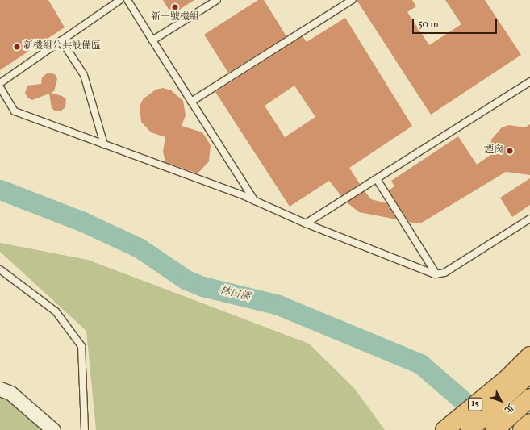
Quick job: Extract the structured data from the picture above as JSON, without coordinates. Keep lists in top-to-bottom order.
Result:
{
  "streets": {
    "main road": ["15"]
  },
  "water": ["林口溪"],
  "places": ["新一號機組", "新機組公共設備區", "煙囪"],
  "scale_bar": "50 m",
  "north": "bottom right"
}
